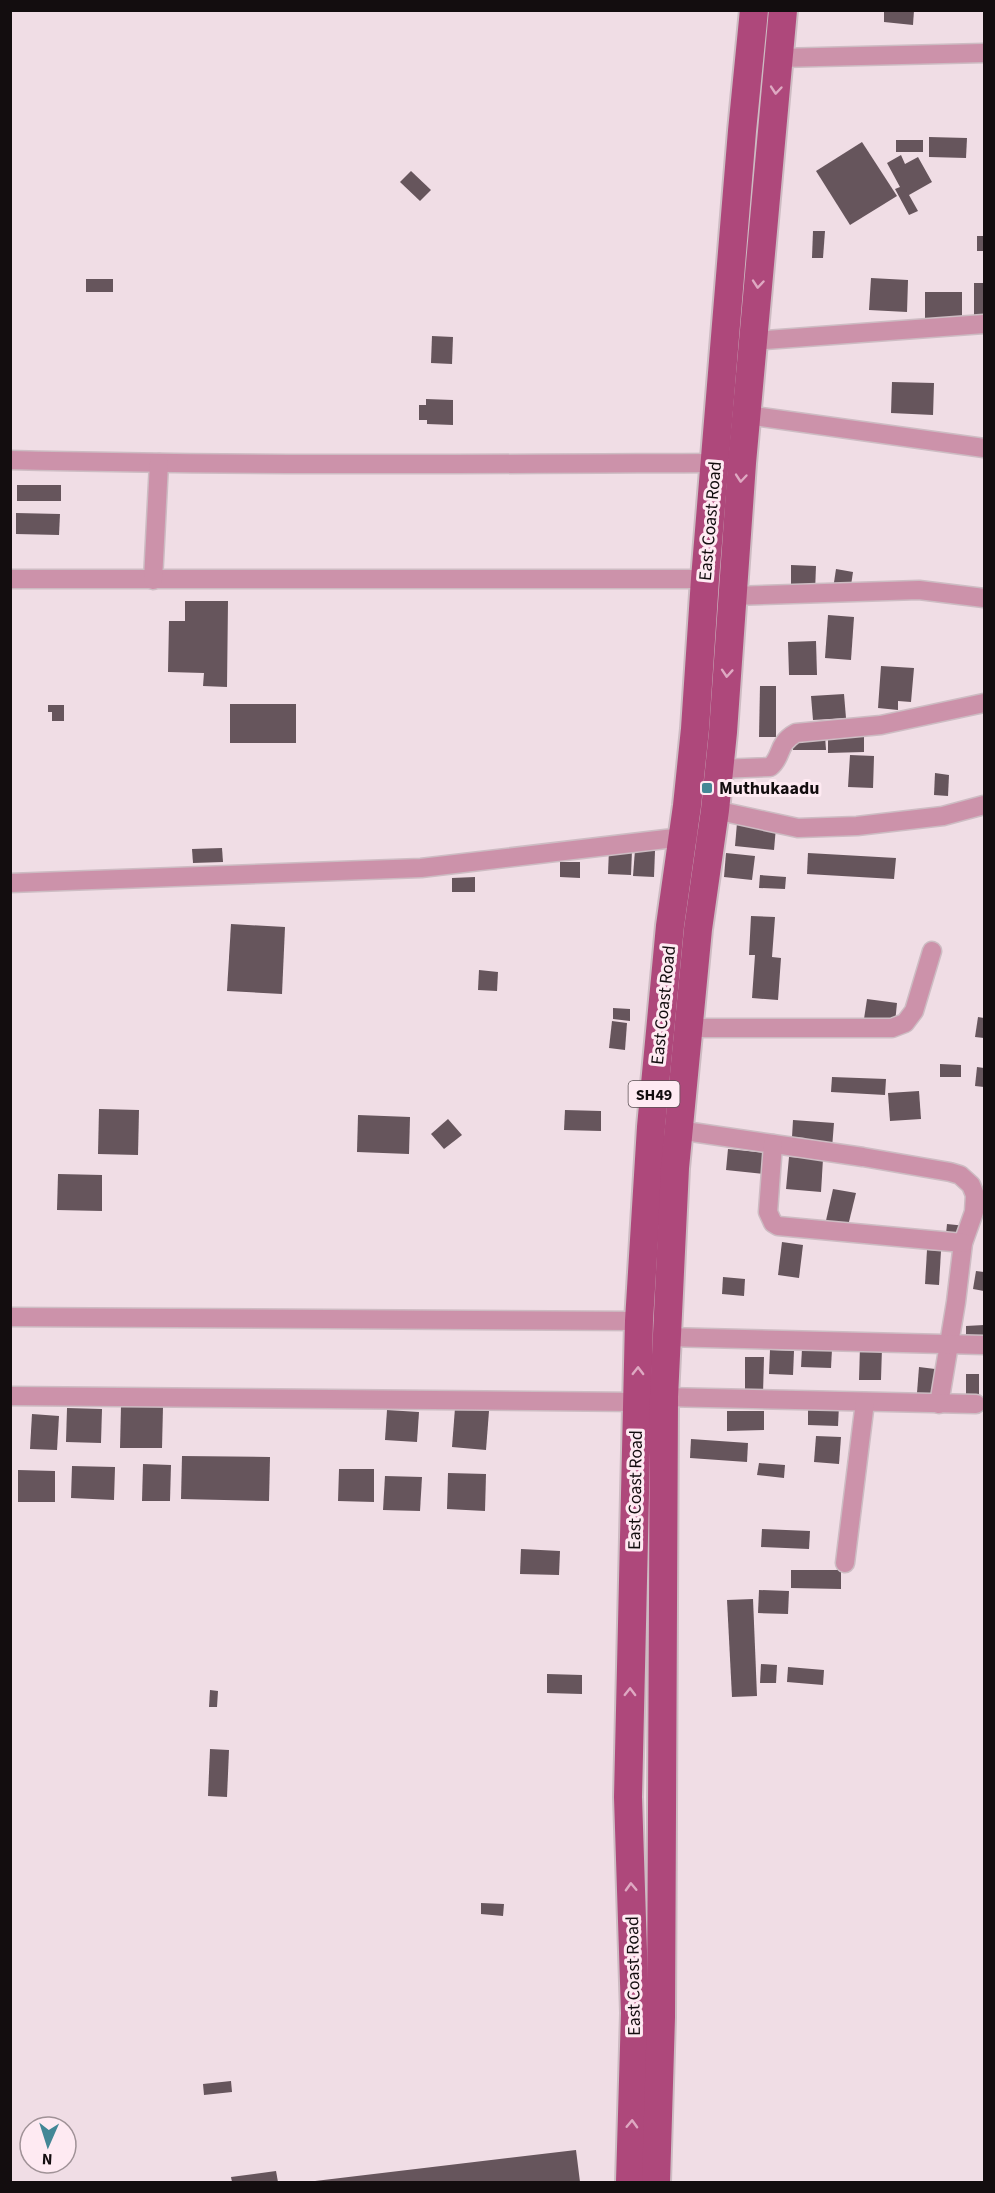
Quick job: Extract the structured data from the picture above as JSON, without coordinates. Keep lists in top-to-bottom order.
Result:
{
  "streets": {
    "main road": ["East Coast Road", "SH49"]
  },
  "places": {
    "transit": ["Muthukaadu"]
  },
  "north": "bottom"
}
